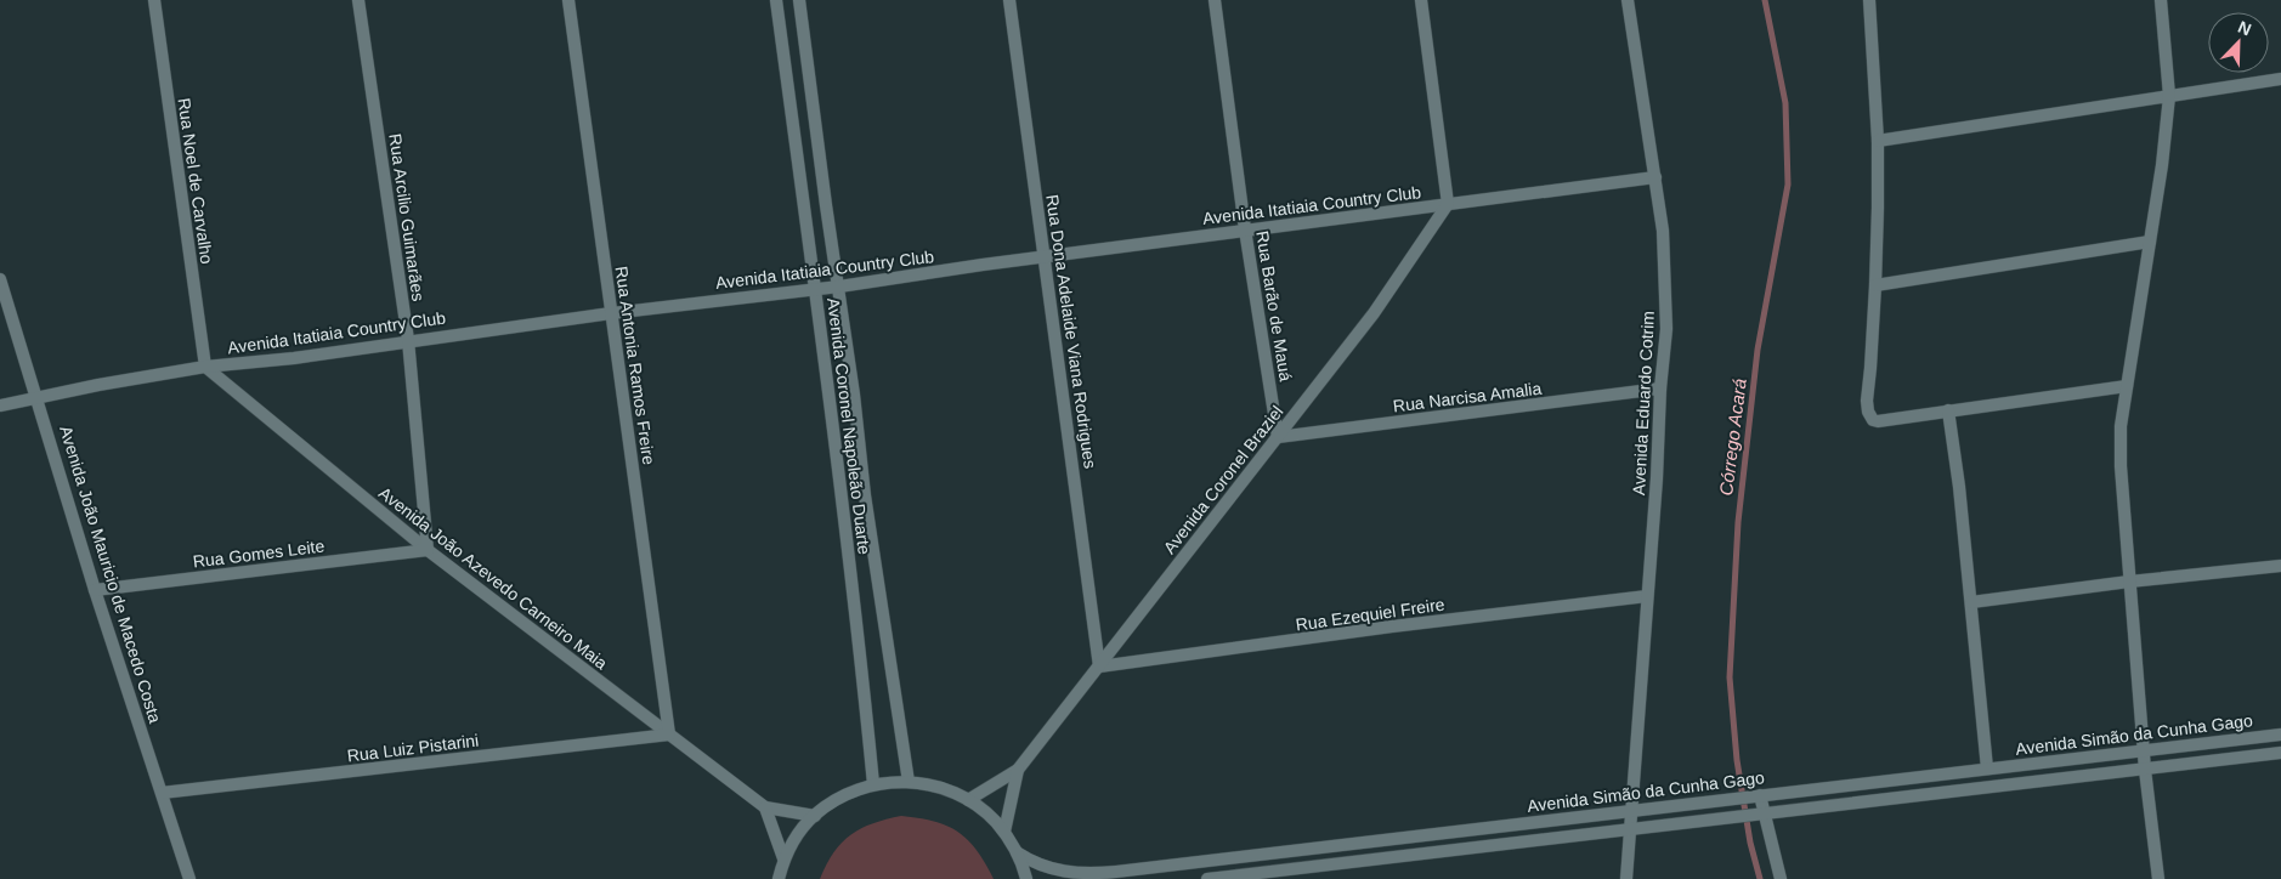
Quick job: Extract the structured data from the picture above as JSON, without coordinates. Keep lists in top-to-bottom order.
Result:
{
  "streets": {
    "street": [
      "Rua Noel de Carvalho",
      "Avenida Itatiaia Country Club",
      "Rua Arcilio Guimarães",
      "Rua Barão de Mauá",
      "Rua Dona Adelaide Viana Rodrigues",
      "Rua Antonia Ramos Freire",
      "Rua Narcisa Amalia",
      "Avenida Eduardo Cotrim",
      "Avenida Coronel Napoleão Duarte",
      "Avenida Coronel Braziel",
      "Rua Gomes Leite",
      "Avenida João Mauricio de Macedo Costa",
      "Avenida João Azevedo Carneiro Maia",
      "Rua Ezequiel Freire",
      "Avenida Simão da Cunha Gago",
      "Rua Luiz Pistarini"
    ]
  },
  "crossings": [
    ["Rua Noel de Carvalho", "Avenida Itatiaia Country Club"],
    ["Rua Noel de Carvalho", "Avenida João Azevedo Carneiro Maia"],
    ["Avenida Itatiaia Country Club", "Rua Arcilio Guimarães"],
    ["Avenida Itatiaia Country Club", "Rua Barão de Mauá"],
    ["Avenida Itatiaia Country Club", "Rua Dona Adelaide Viana Rodrigues"],
    ["Avenida Itatiaia Country Club", "Rua Antonia Ramos Freire"],
    ["Avenida Itatiaia Country Club", "Avenida Eduardo Cotrim"],
    ["Avenida Itatiaia Country Club", "Avenida Coronel Napoleão Duarte"],
    ["Avenida Itatiaia Country Club", "Avenida Coronel Braziel"],
    ["Avenida Itatiaia Country Club", "Avenida João Mauricio de Macedo Costa"],
    ["Avenida Itatiaia Country Club", "Avenida João Azevedo Carneiro Maia"],
    ["Rua Arcilio Guimarães", "Rua Gomes Leite"],
    ["Rua Arcilio Guimarães", "Avenida João Azevedo Carneiro Maia"],
    ["Rua Barão de Mauá", "Rua Narcisa Amalia"],
    ["Rua Barão de Mauá", "Avenida Coronel Braziel"],
    ["Rua Dona Adelaide Viana Rodrigues", "Avenida Coronel Braziel"],
    ["Rua Dona Adelaide Viana Rodrigues", "Rua Ezequiel Freire"],
    ["Rua Antonia Ramos Freire", "Avenida João Azevedo Carneiro Maia"],
    ["Rua Antonia Ramos Freire", "Rua Luiz Pistarini"],
    ["Rua Narcisa Amalia", "Avenida Eduardo Cotrim"],
    ["Rua Narcisa Amalia", "Avenida Coronel Braziel"],
    ["Avenida Eduardo Cotrim", "Rua Ezequiel Freire"],
    ["Avenida Eduardo Cotrim", "Avenida Simão da Cunha Gago"],
    ["Avenida Coronel Braziel", "Rua Ezequiel Freire"],
    ["Rua Gomes Leite", "Avenida João Mauricio de Macedo Costa"],
    ["Rua Gomes Leite", "Avenida João Azevedo Carneiro Maia"],
    ["Avenida João Mauricio de Macedo Costa", "Rua Luiz Pistarini"],
    ["Avenida João Azevedo Carneiro Maia", "Rua Luiz Pistarini"]
  ],
  "water": ["Córrego Acará"],
  "north": "top right"
}
